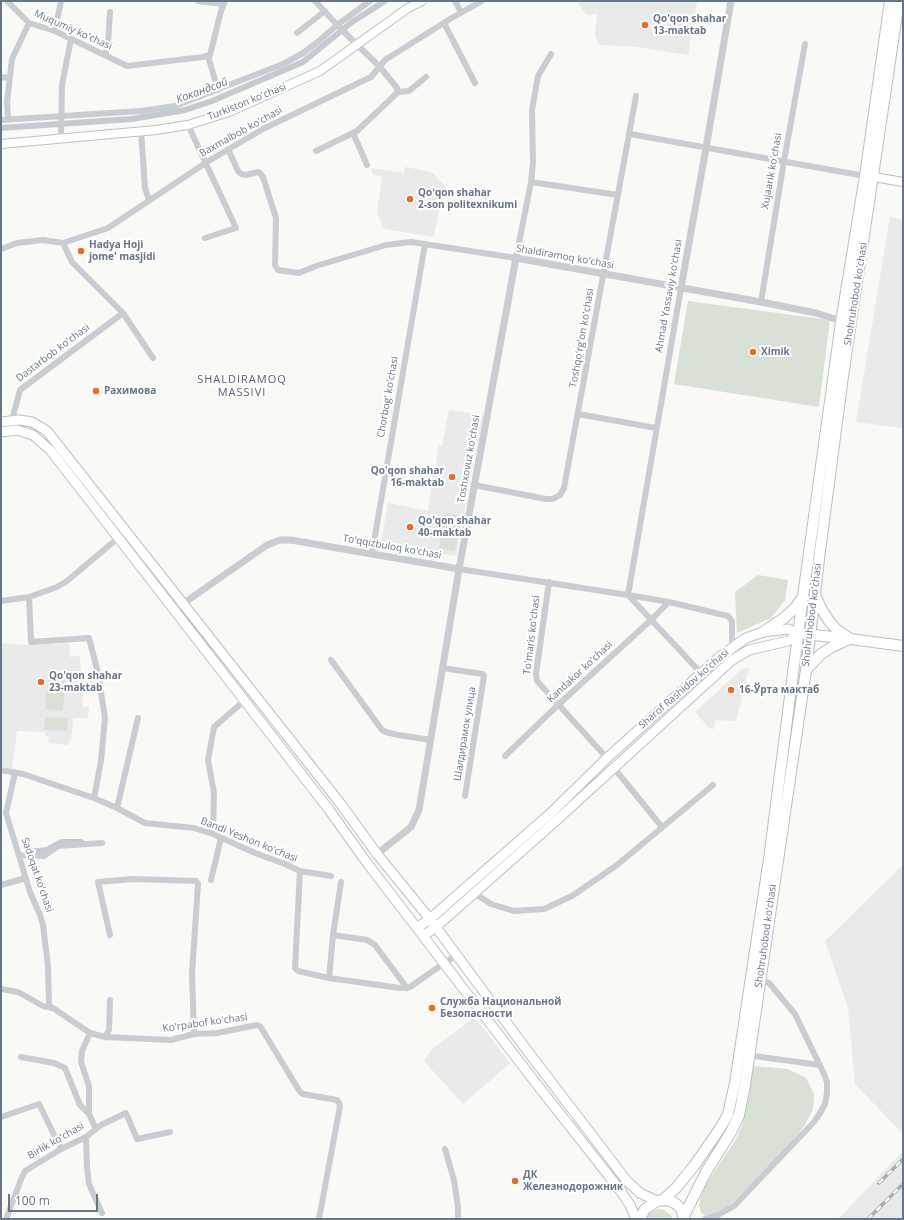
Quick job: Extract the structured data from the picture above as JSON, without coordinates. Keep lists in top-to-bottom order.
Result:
{
  "streets": {
    "highway": ["Shohruhobod koʻchasi"],
    "main road": ["Turkiston ko'chasi", "Sharof Rashidov ko'chasi"],
    "street": [
      "Muqumiy ko'chasi",
      "Baxmalbob ko'chasi",
      "Xujaarik ko'chasi",
      "Shaldiramoq ko'chasi",
      "Ahmad Yassaviy ko'chasi",
      "Toshqoʻrgʻon koʻchasi",
      "Dastarbob ko'chasi",
      "Chorbog' ko'chasi",
      "Toshxovuz koʻchasi",
      "To'qqizbuloq ko'chasi",
      "To'maris ko'chasi",
      "Kandakor ko'chasi",
      "Шалдирамок улица",
      "Bandi Yeshon ko'chasi",
      "Sadoqat ko'chasi",
      "Ko'rpabof koʻchasi",
      "Birlik ko'chasi"
    ]
  },
  "crossings": [
    ["Baxmalbob ko'chasi", "Shaldiramoq ko'chasi"],
    ["Xujaarik ko'chasi", "Shaldiramoq ko'chasi"],
    ["Shaldiramoq ko'chasi", "Shohruhobod koʻchasi"],
    ["Shaldiramoq ko'chasi", "Ahmad Yassaviy ko'chasi"],
    ["Shaldiramoq ko'chasi", "Toshqoʻrgʻon koʻchasi"],
    ["Shaldiramoq ko'chasi", "Chorbog' ko'chasi"],
    ["Shaldiramoq ko'chasi", "Toshxovuz koʻchasi"],
    ["Shohruhobod koʻchasi", "Sharof Rashidov ko'chasi"],
    ["Ahmad Yassaviy ko'chasi", "To'qqizbuloq ko'chasi"],
    ["Toshqoʻrgʻon koʻchasi", "Toshxovuz koʻchasi"],
    ["Chorbog' ko'chasi", "To'qqizbuloq ko'chasi"],
    ["Toshxovuz koʻchasi", "To'qqizbuloq ko'chasi"],
    ["Toshxovuz koʻchasi", "Шалдирамок улица"],
    ["To'qqizbuloq ko'chasi", "To'maris ko'chasi"],
    ["To'qqizbuloq ko'chasi", "Kandakor ko'chasi"],
    ["To'qqizbuloq ko'chasi", "Sharof Rashidov ko'chasi"],
    ["To'maris ko'chasi", "Kandakor ko'chasi"],
    ["To'maris ko'chasi", "Sharof Rashidov ko'chasi"],
    ["Bandi Yeshon ko'chasi", "Sadoqat ko'chasi"],
    ["Sadoqat ko'chasi", "Ko'rpabof koʻchasi"],
    ["Ko'rpabof koʻchasi", "Birlik ko'chasi"]
  ],
  "districts": ["SHALDIRAMOQ MASSIVI"],
  "water": ["Кокандсай"],
  "places": [
    "Qo'qon shahar 13-maktab",
    "Qoʻqon shahar 2-son politexnikumi",
    "Hadya Hoji jome' masjidi",
    "Ximik",
    "Рахимова",
    "Qo'qon shahar 16-maktab",
    "Qo'qon shahar 40-maktab",
    "Qo'qon shahar 23-maktab",
    "16-Ўрта мактаб",
    "Служба Национальной Безопасности",
    "ДК Железнодорожник"
  ],
  "scale_bar": "100 m"
}
